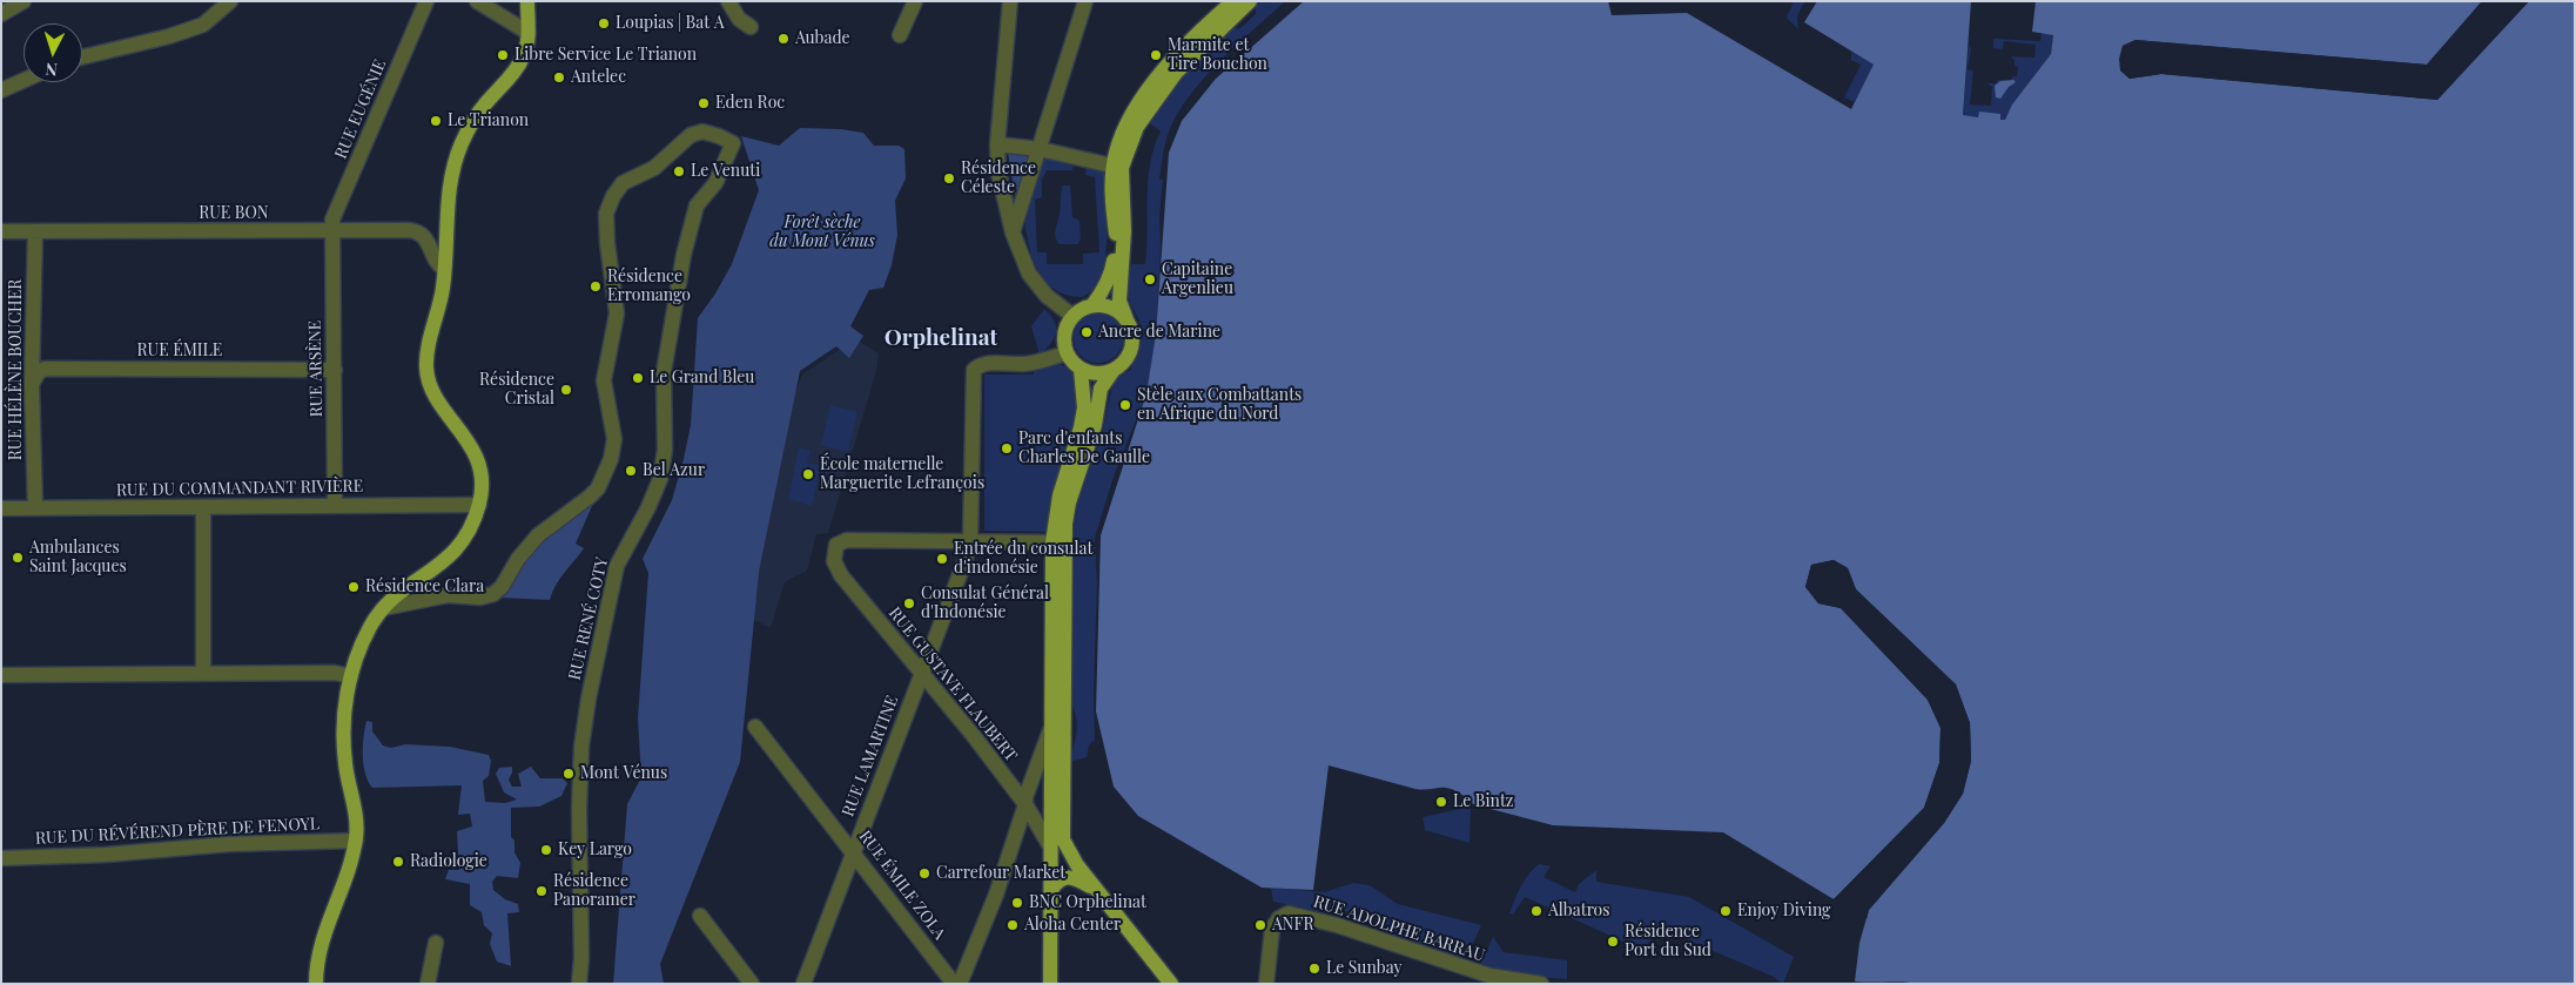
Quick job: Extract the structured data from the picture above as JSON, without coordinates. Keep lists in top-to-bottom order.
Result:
{
  "streets": {
    "main road": ["RUE GUSTAVE FLAUBERT"],
    "street": [
      "RUE EUGÉNIE",
      "RUE BON",
      "RUE ÉMILE",
      "RUE ARSÈNE",
      "RUE HÉLÈNE BOUCHER",
      "RUE DU COMMANDANT RIVIÈRE",
      "RUE RENÉ COTY",
      "RUE LAMARTINE",
      "RUE DU RÉVÉREND PÈRE DE FENOYL",
      "RUE ÉMILE ZOLA",
      "RUE ADOLPHE BARRAU"
    ]
  },
  "crossings": [
    ["RUE EUGÉNIE", "RUE BON"],
    ["RUE EUGÉNIE", "RUE ARSÈNE"],
    ["RUE BON", "RUE ARSÈNE"],
    ["RUE BON", "RUE HÉLÈNE BOUCHER"],
    ["RUE ÉMILE", "RUE ARSÈNE"],
    ["RUE ÉMILE", "RUE HÉLÈNE BOUCHER"],
    ["RUE ARSÈNE", "RUE DU COMMANDANT RIVIÈRE"],
    ["RUE HÉLÈNE BOUCHER", "RUE DU COMMANDANT RIVIÈRE"],
    ["RUE GUSTAVE FLAUBERT", "RUE LAMARTINE"],
    ["RUE LAMARTINE", "RUE ÉMILE ZOLA"]
  ],
  "districts": ["Orphelinat"],
  "parks": ["Forêt sèche du Mont Vénus"],
  "places": [
    "Loupias | Bat A",
    "Aubade",
    "Libre Service Le Trianon",
    "Marmite et Tire Bouchon",
    "Antelec",
    "Eden Roc",
    "Le Trianon",
    "Le Venuti",
    "Résidence Céleste",
    "Capitaine Argenlieu",
    "Résidence Erromango",
    "Ancre de Marine",
    "Le Grand Bleu",
    "Résidence Cristal",
    "Stèle aux Combattants en Afrique du Nord",
    "Parc d'enfants Charles De Gaulle",
    "Bel Azur",
    "École maternelle Marguerite Lefrançois",
    "Ambulances Saint Jacques",
    "Entrée du consulat d'indonésie",
    "Résidence Clara",
    "Consulat Général d'Indonésie",
    "Mont Vénus",
    "Le Bintz",
    "Key Largo",
    "Radiologie",
    "Carrefour Market",
    "Résidence Panoramer",
    "BNC Orphelinat",
    "Albatros",
    "Enjoy Diving",
    "Aloha Center",
    "ANFR",
    "Résidence Port du Sud",
    "Le Sunbay"
  ],
  "north": "bottom"
}
